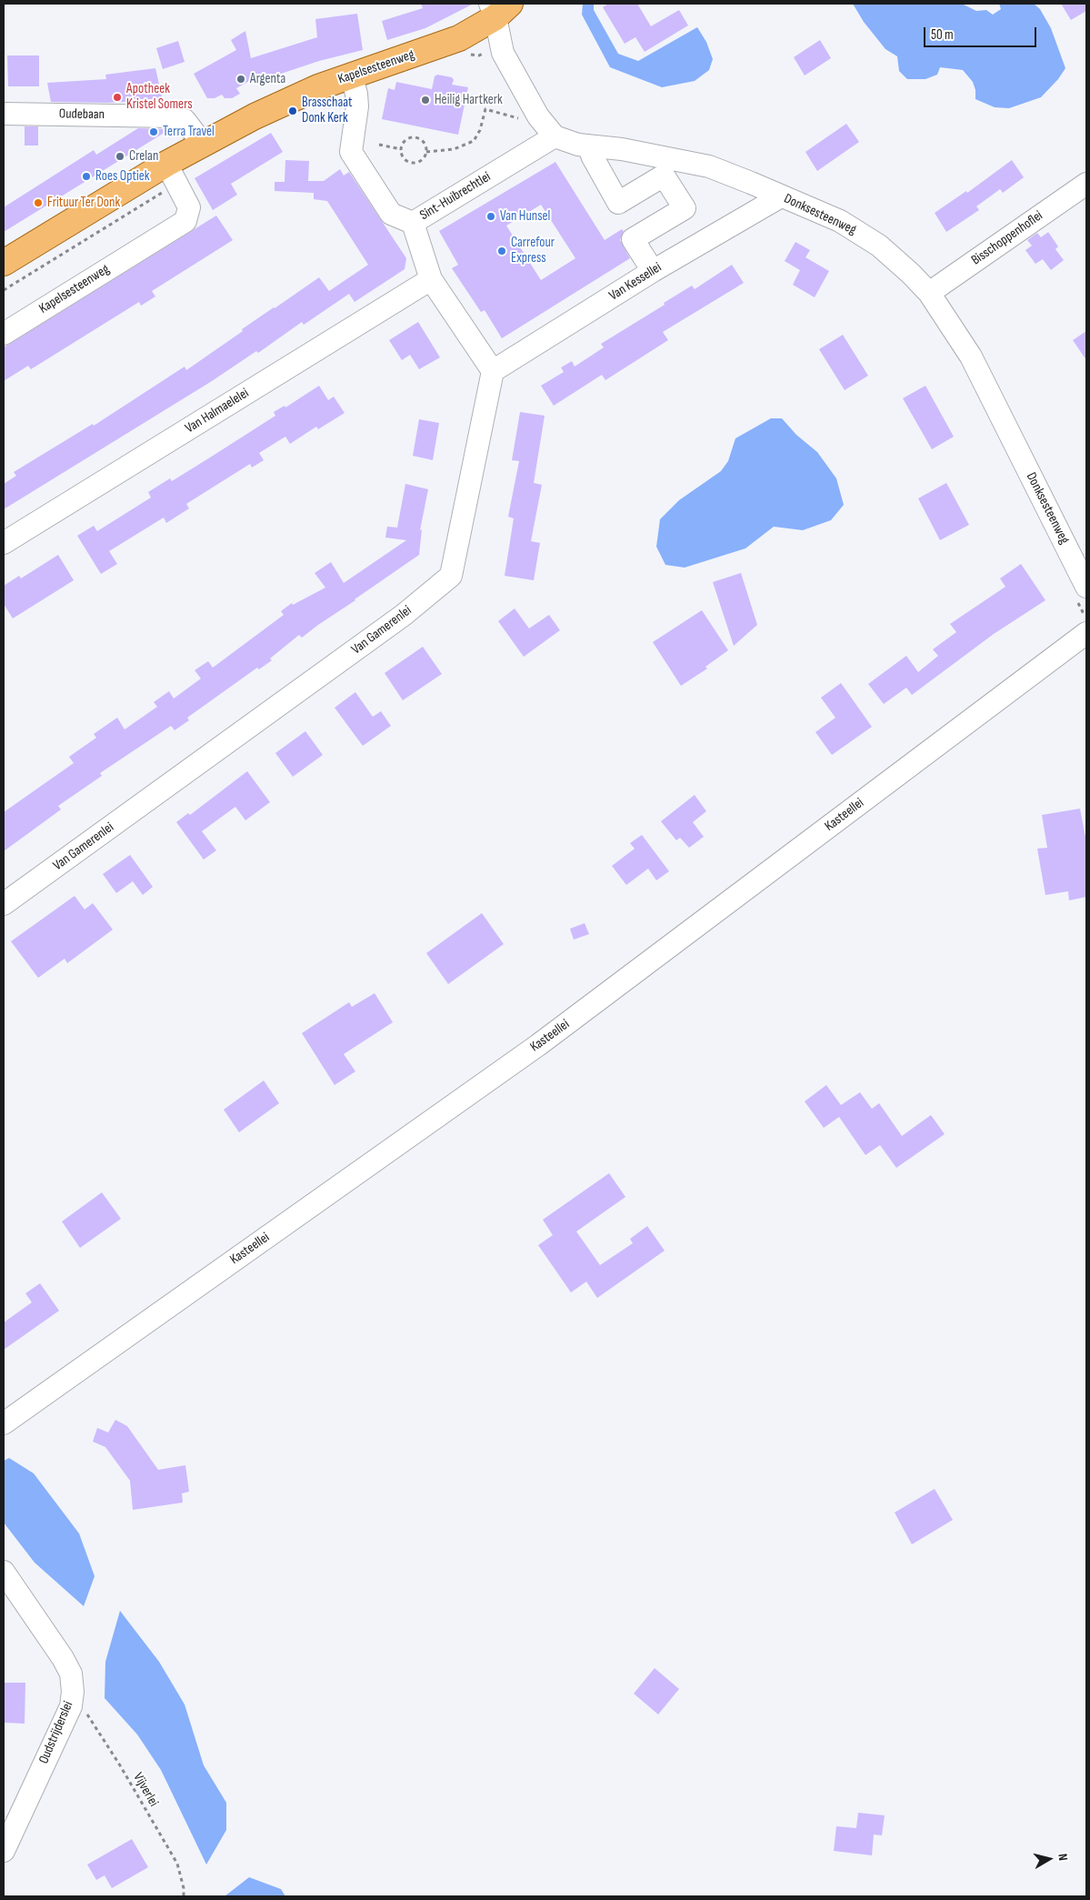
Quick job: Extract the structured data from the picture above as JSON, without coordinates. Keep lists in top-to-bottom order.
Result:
{
  "streets": {
    "main road": ["Kapelsesteenweg"],
    "street": [
      "Oudebaan",
      "Sint-Huibrechtlei",
      "Donksesteenweg",
      "Bisschoppenhoflei",
      "Van Kessellei",
      "Van Halmaelelei",
      "Van Gamerenlei",
      "Kasteellei",
      "Oudstrijderslei"
    ],
    "path": ["Vijverlei"]
  },
  "crossings": [
    ["Kapelsesteenweg", "Oudebaan"],
    ["Kapelsesteenweg", "Sint-Huibrechtlei"],
    ["Sint-Huibrechtlei", "Donksesteenweg"],
    ["Donksesteenweg", "Bisschoppenhoflei"],
    ["Donksesteenweg", "Van Kessellei"],
    ["Van Kessellei", "Van Gamerenlei"],
    ["Oudstrijderslei", "Vijverlei"]
  ],
  "places": [
    "Argenta",
    "Apotheek Kristel Somers",
    "Heilig Hartkerk",
    "Brasschaat Donk Kerk",
    "Terra Travel",
    "Crelan",
    "Roes Optiek",
    "Frituur Ter Donk",
    "Van Hunsel",
    "Carrefour Express"
  ],
  "scale_bar": "50 m",
  "north": "right"
}
